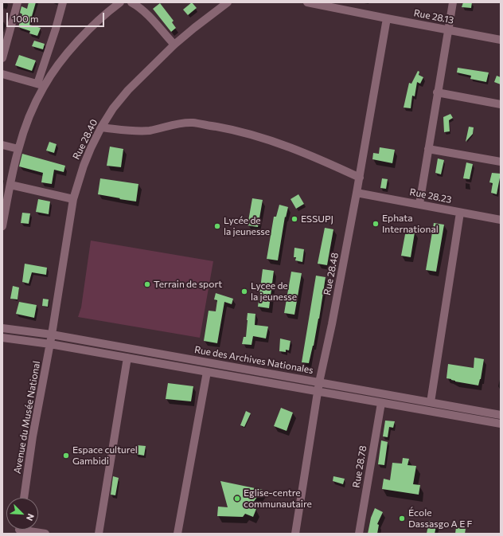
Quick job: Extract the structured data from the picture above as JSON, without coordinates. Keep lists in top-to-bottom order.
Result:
{
  "streets": {
    "street": [
      "Rue 28.13",
      "Rue 28.40",
      "Rue 28.23",
      "Rue 28.48",
      "Rue des Archives Nationales",
      "Avenue du Musée National",
      "Rue 28.78"
    ]
  },
  "crossings": [
    ["Rue 28.13", "Rue 28.48"],
    ["Rue 28.40", "Rue des Archives Nationales"],
    ["Rue 28.40", "Avenue du Musée National"],
    ["Rue 28.23", "Rue 28.48"],
    ["Rue 28.48", "Rue des Archives Nationales"],
    ["Rue des Archives Nationales", "Avenue du Musée National"],
    ["Rue des Archives Nationales", "Rue 28.78"]
  ],
  "places": [
    "ESSUPJ",
    "Ephata International",
    "Lycée de la jeunesse",
    "Terrain de sport",
    "Lycee de la jeunesse",
    "Espace culturel Gambidi",
    "Eglise-centre communautaire",
    "École Dassasgo A E F"
  ],
  "scale_bar": "100 m",
  "north": "bottom right"
}
